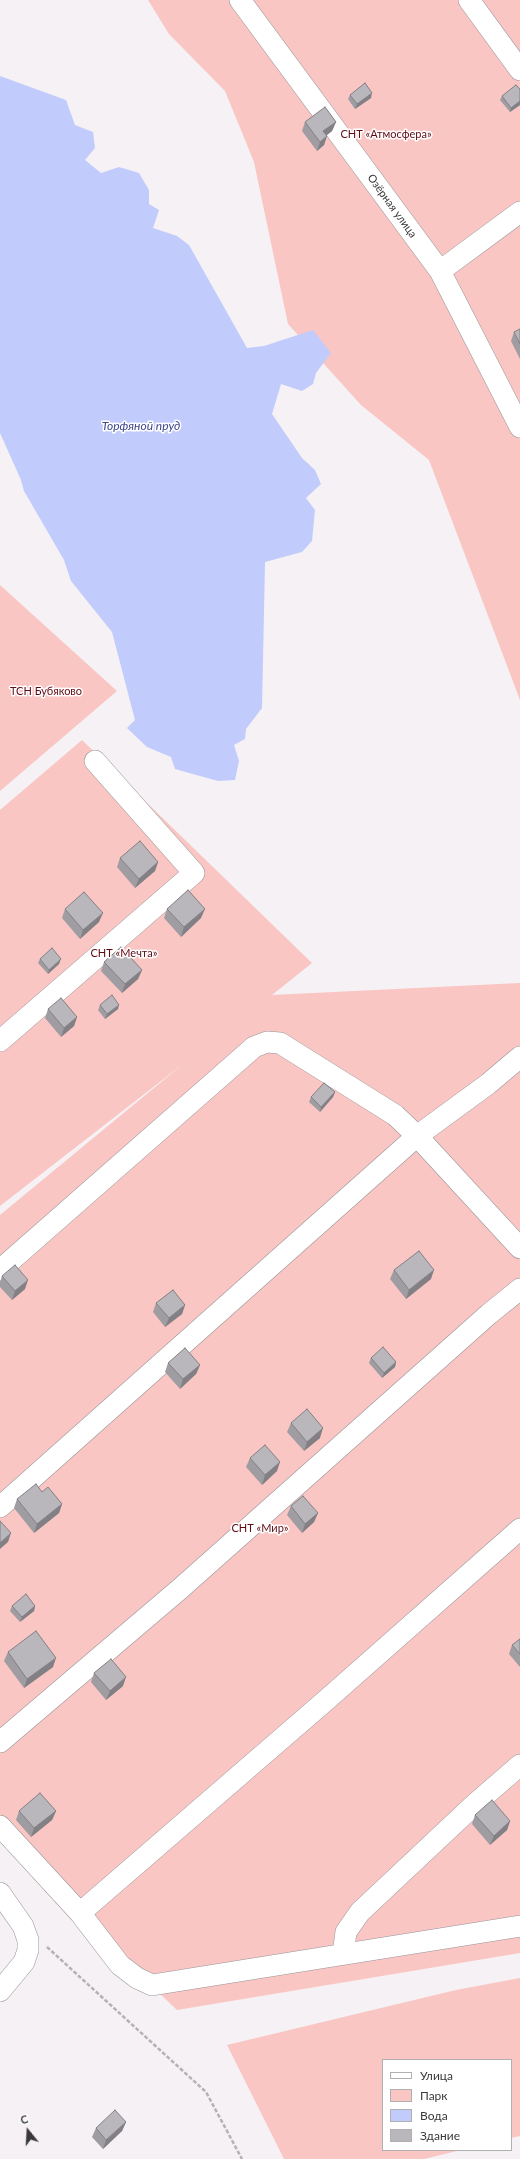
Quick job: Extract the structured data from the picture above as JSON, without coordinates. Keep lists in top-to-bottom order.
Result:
{
  "streets": {
    "street": ["Озёрная улица"]
  },
  "water": ["Торфяной пруд"],
  "parks": [
    "СНТ «Атмосфера»",
    "ТСН Бубяково",
    "СНТ «Мечта»",
    "СНТ «Мир»"
  ],
  "legend": [
    "Улица",
    "Парк",
    "Вода",
    "Здание"
  ],
  "north": "top"
}
